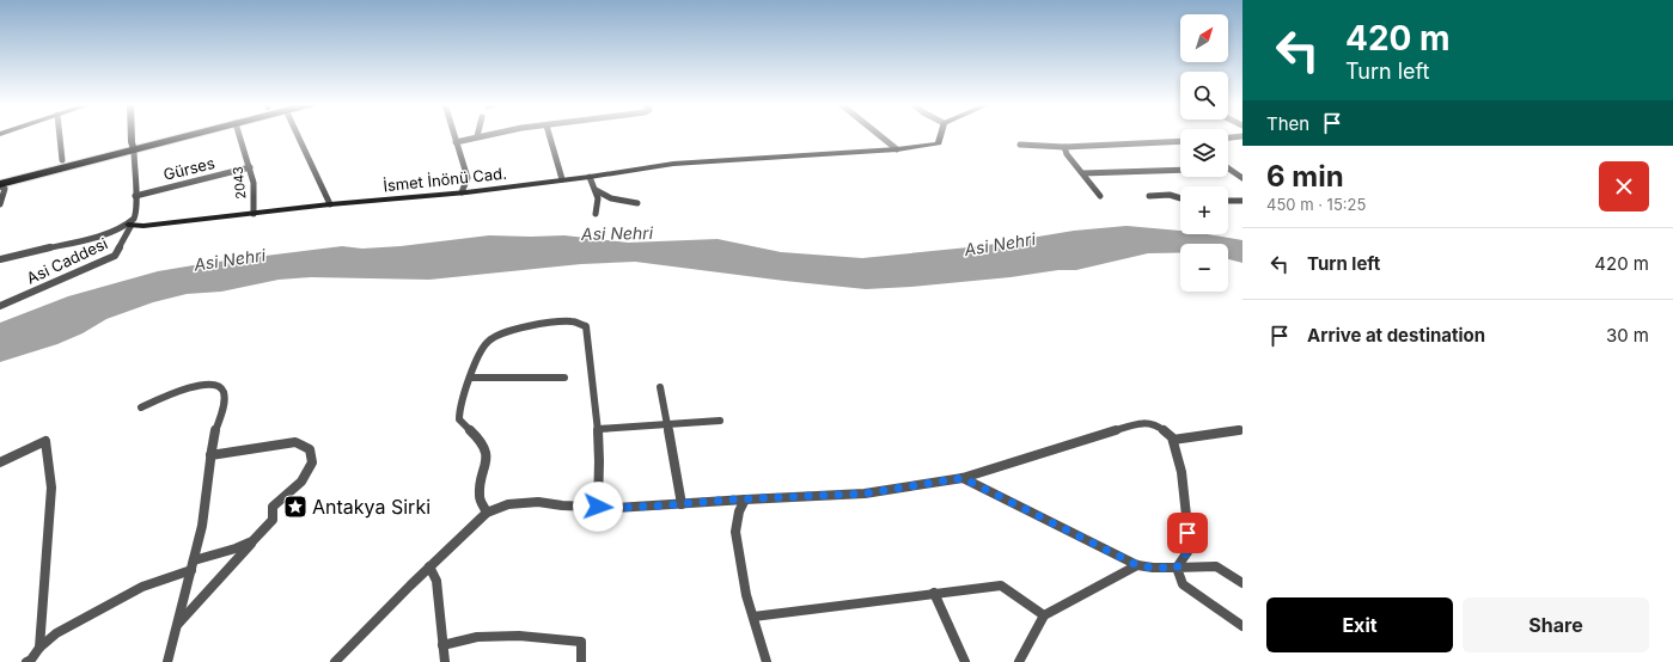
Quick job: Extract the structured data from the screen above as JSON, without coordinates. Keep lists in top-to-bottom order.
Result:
{
  "streets": {
    "street": [
      "Gürses",
      "İsmet İnönü Cad.",
      "2043",
      "Asi Caddesi"
    ]
  },
  "crossings": [
    ["Gürses", "2043"],
    ["Gürses", "Asi Caddesi"],
    ["İsmet İnönü Cad.", "2043"],
    ["İsmet İnönü Cad.", "Asi Caddesi"]
  ],
  "water": ["Asi Nehri"],
  "places": {
    "place": ["Antakya Sirki"]
  },
  "north": "top right",
  "page": {
    "turn": ["420 m", "Turn left"],
    "map_buttons": ["+", "−"],
    "then": "Then",
    "heading": ["6 min", "450 m · 15:25"],
    "list": [
      {
        "name": "Turn left",
        "value": "420 m"
      },
      {
        "name": "Arrive at destination",
        "value": "30 m"
      }
    ],
    "buttons": ["Exit", "Share"]
  }
}
